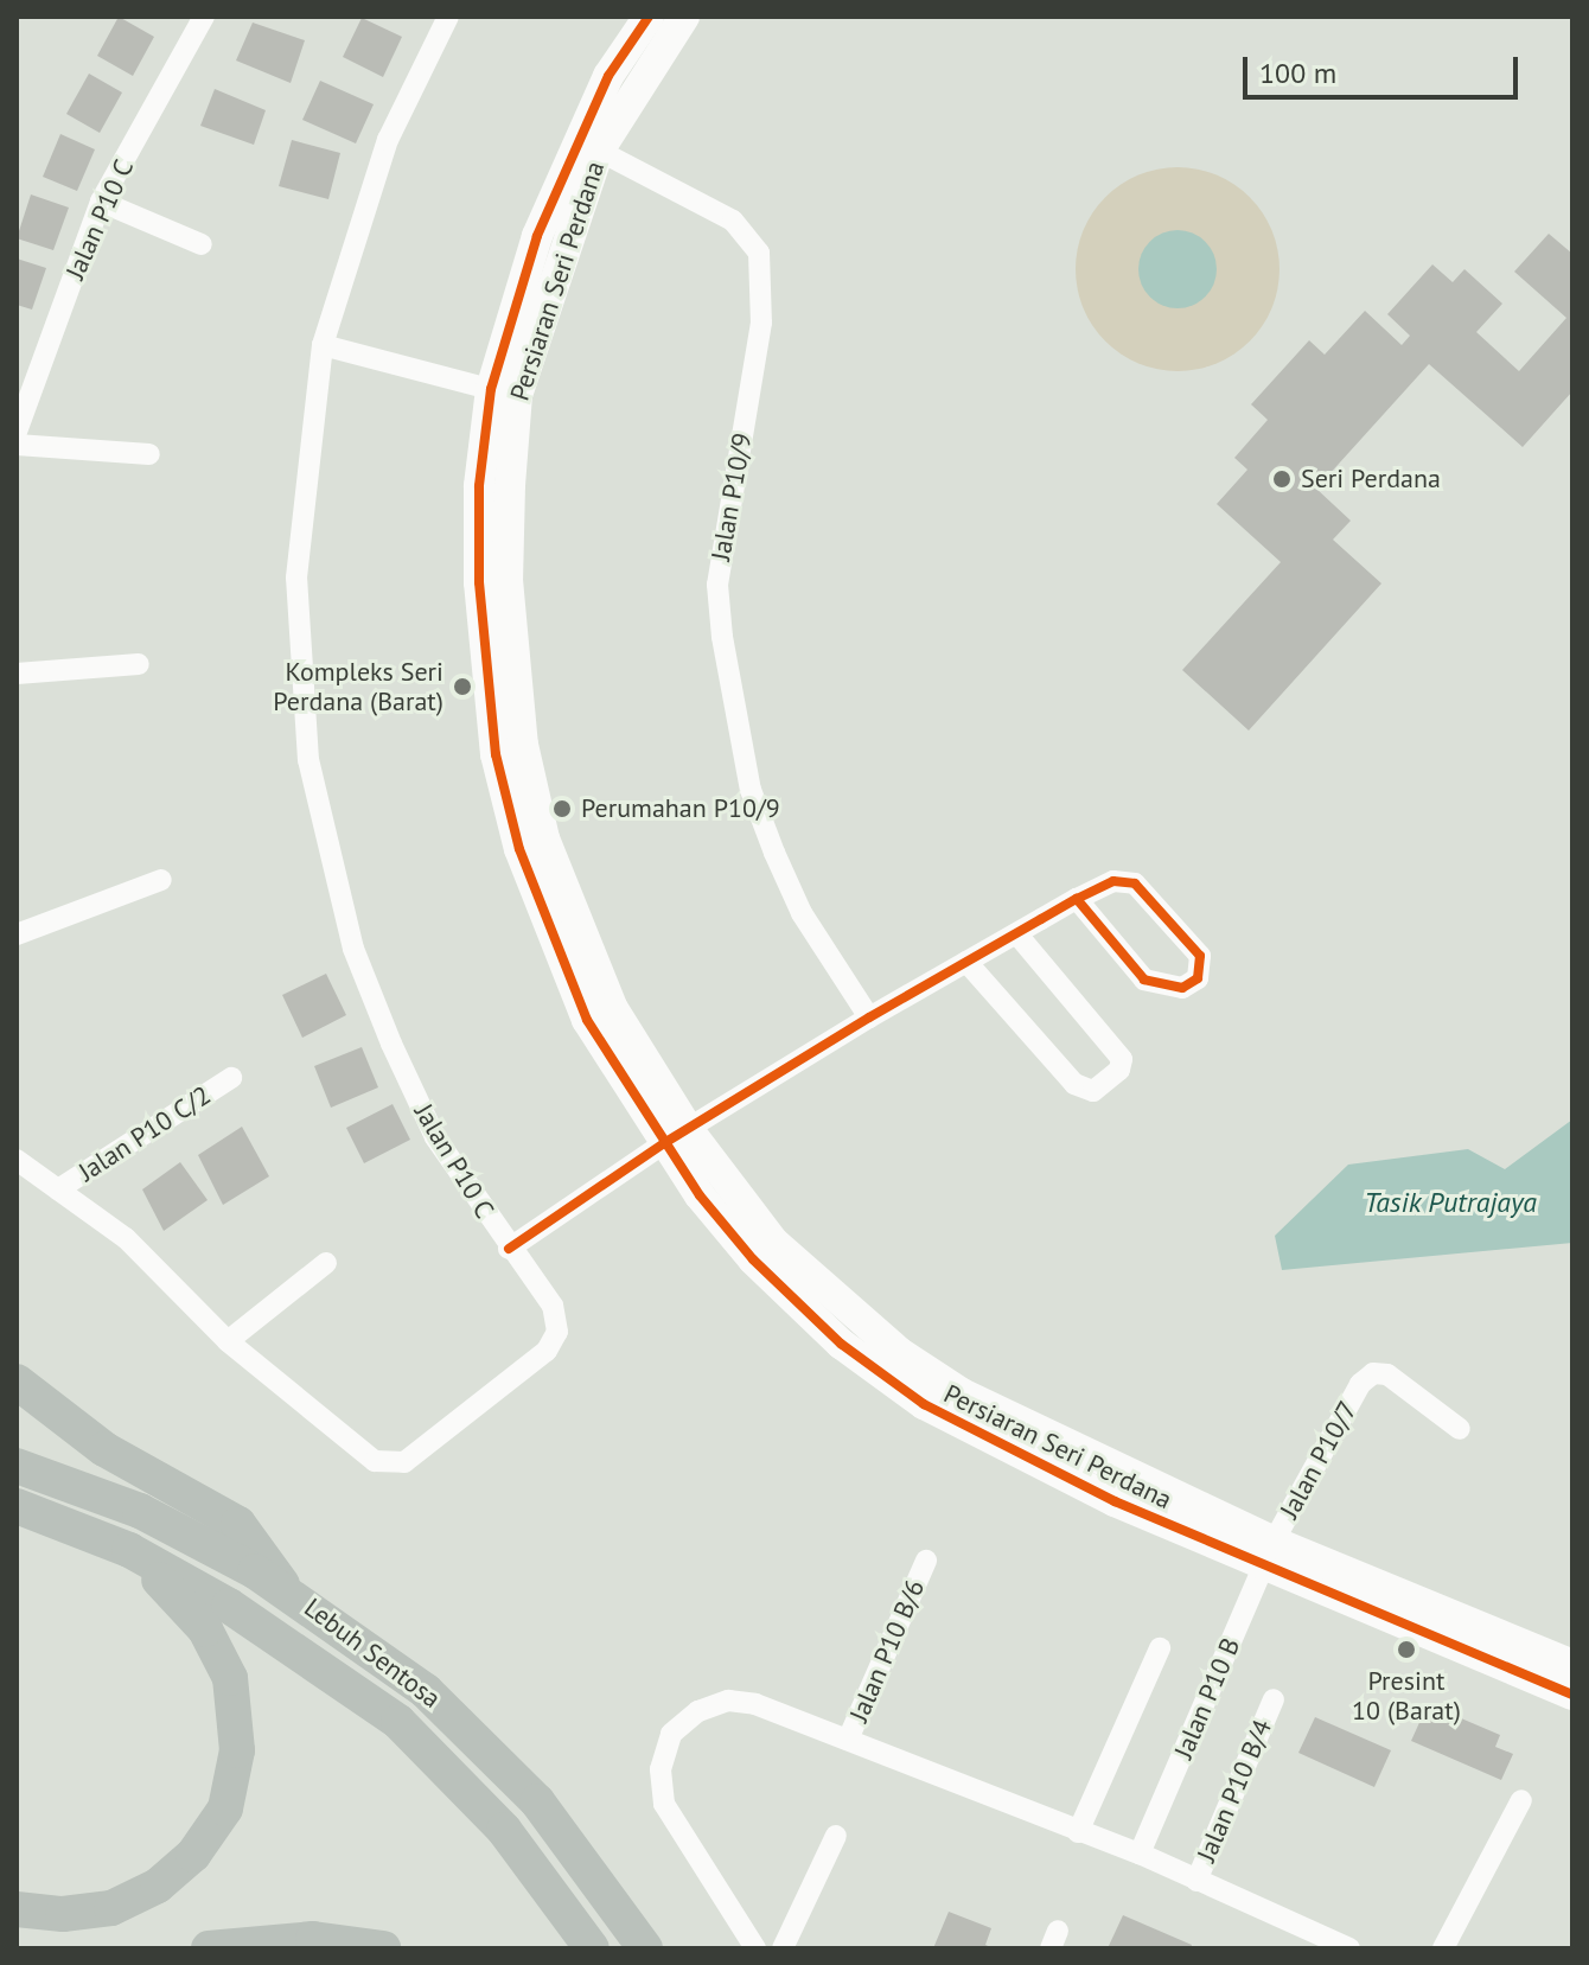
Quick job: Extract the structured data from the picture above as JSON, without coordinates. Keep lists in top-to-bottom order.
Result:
{
  "streets": {
    "main road": ["Lebuh Sentosa"],
    "street": [
      "Jalan P10 C",
      "Persiaran Seri Perdana",
      "Jalan P10/9",
      "Jalan P10 C/2",
      "Jalan P10/7",
      "Jalan P10 B/6",
      "Jalan P10 B",
      "Jalan P10 B/4"
    ]
  },
  "crossings": [
    ["Jalan P10 C", "Jalan P10 C/2"],
    ["Persiaran Seri Perdana", "Jalan P10/9"],
    ["Persiaran Seri Perdana", "Jalan P10/7"],
    ["Persiaran Seri Perdana", "Jalan P10 B"],
    ["Jalan P10/7", "Jalan P10 B"]
  ],
  "water": ["Tasik Putrajaya"],
  "places": [
    "Seri Perdana",
    "Kompleks Seri Perdana (Barat)",
    "Perumahan P10/9",
    "Presint 10 (Barat)"
  ],
  "scale_bar": "100 m"
}
